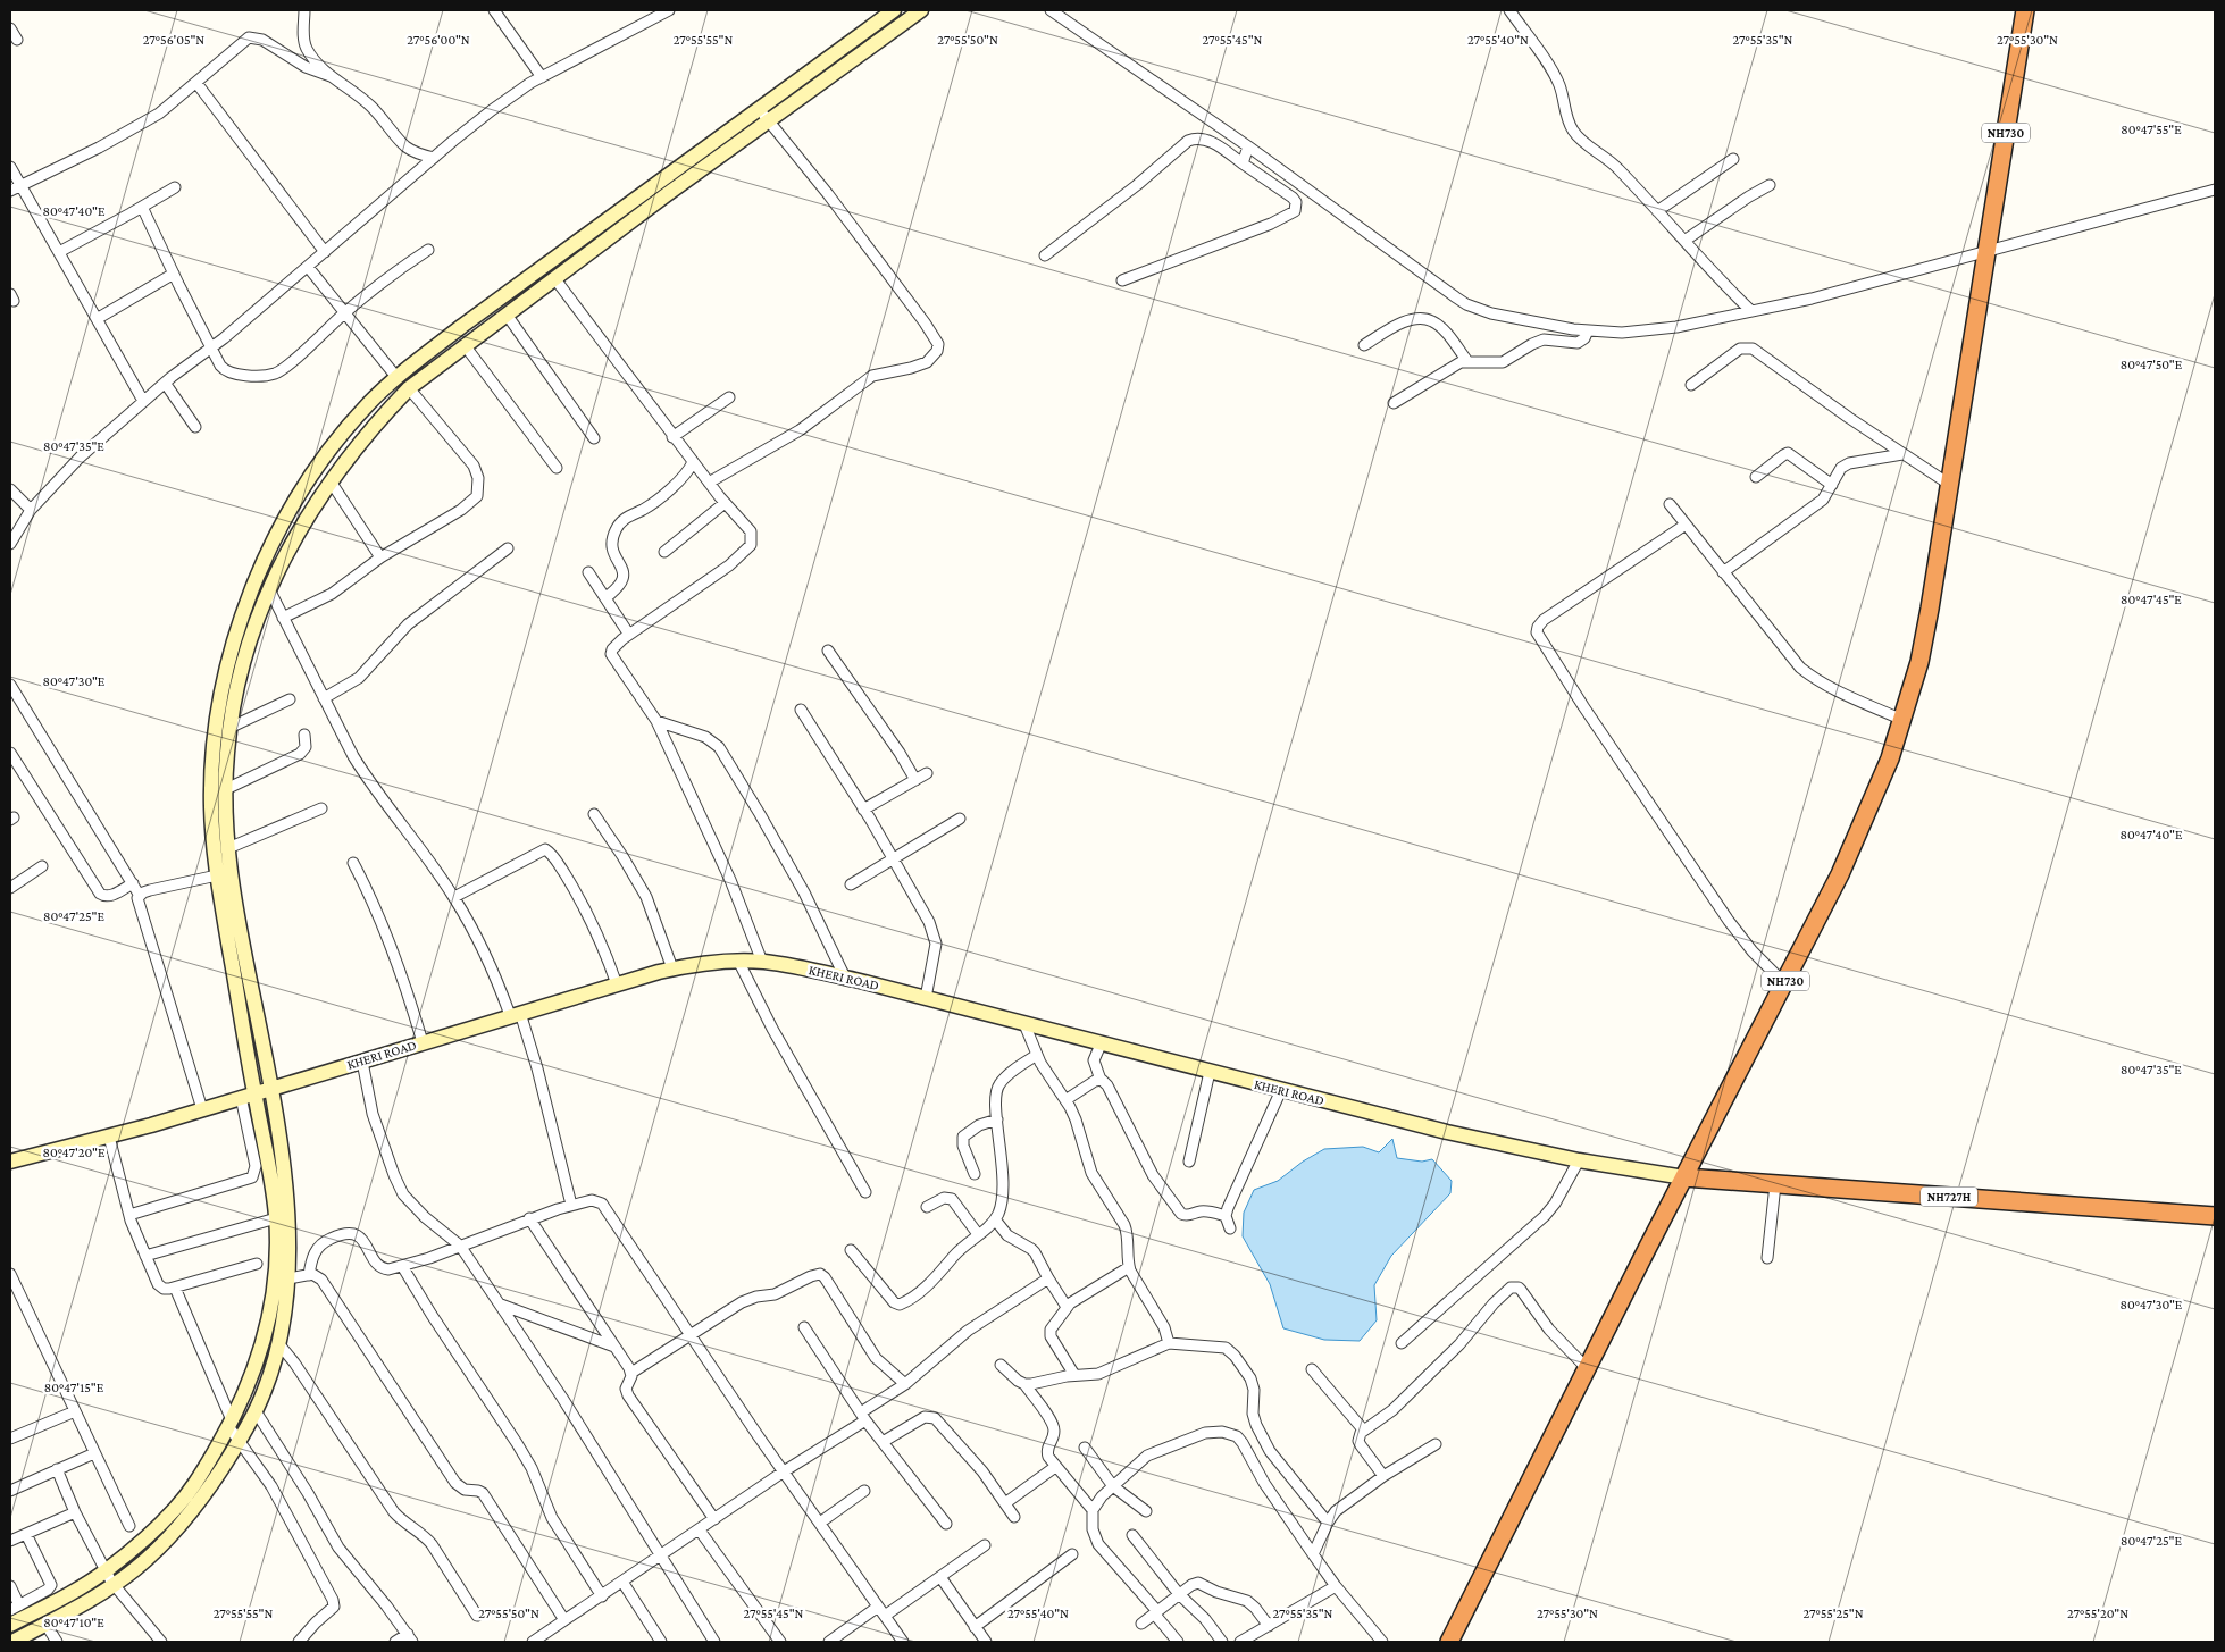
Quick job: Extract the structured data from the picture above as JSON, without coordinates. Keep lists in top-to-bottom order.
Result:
{
  "streets": {
    "highway": ["NH730", "NH727H"],
    "street": ["KHERI ROAD"]
  },
  "crossings": [
    ["NH730", "KHERI ROAD"],
    ["NH730", "NH727H"],
    ["KHERI ROAD", "NH727H"]
  ],
  "coordinates": [
    "27°56'05\"N",
    "27°56'00\"N",
    "27°55'55\"N",
    "27°55'50\"N",
    "27°55'45\"N",
    "27°55'40\"N",
    "27°55'35\"N",
    "27°55'30\"N",
    "80°47'55\"E",
    "80°47'40\"E",
    "80°47'50\"E",
    "80°47'35\"E",
    "80°47'45\"E",
    "80°47'30\"E",
    "80°47'25\"E",
    "80°47'20\"E",
    "80°47'15\"E",
    "27°55'25\"N",
    "27°55'20\"N",
    "80°47'10\"E"
  ]
}
